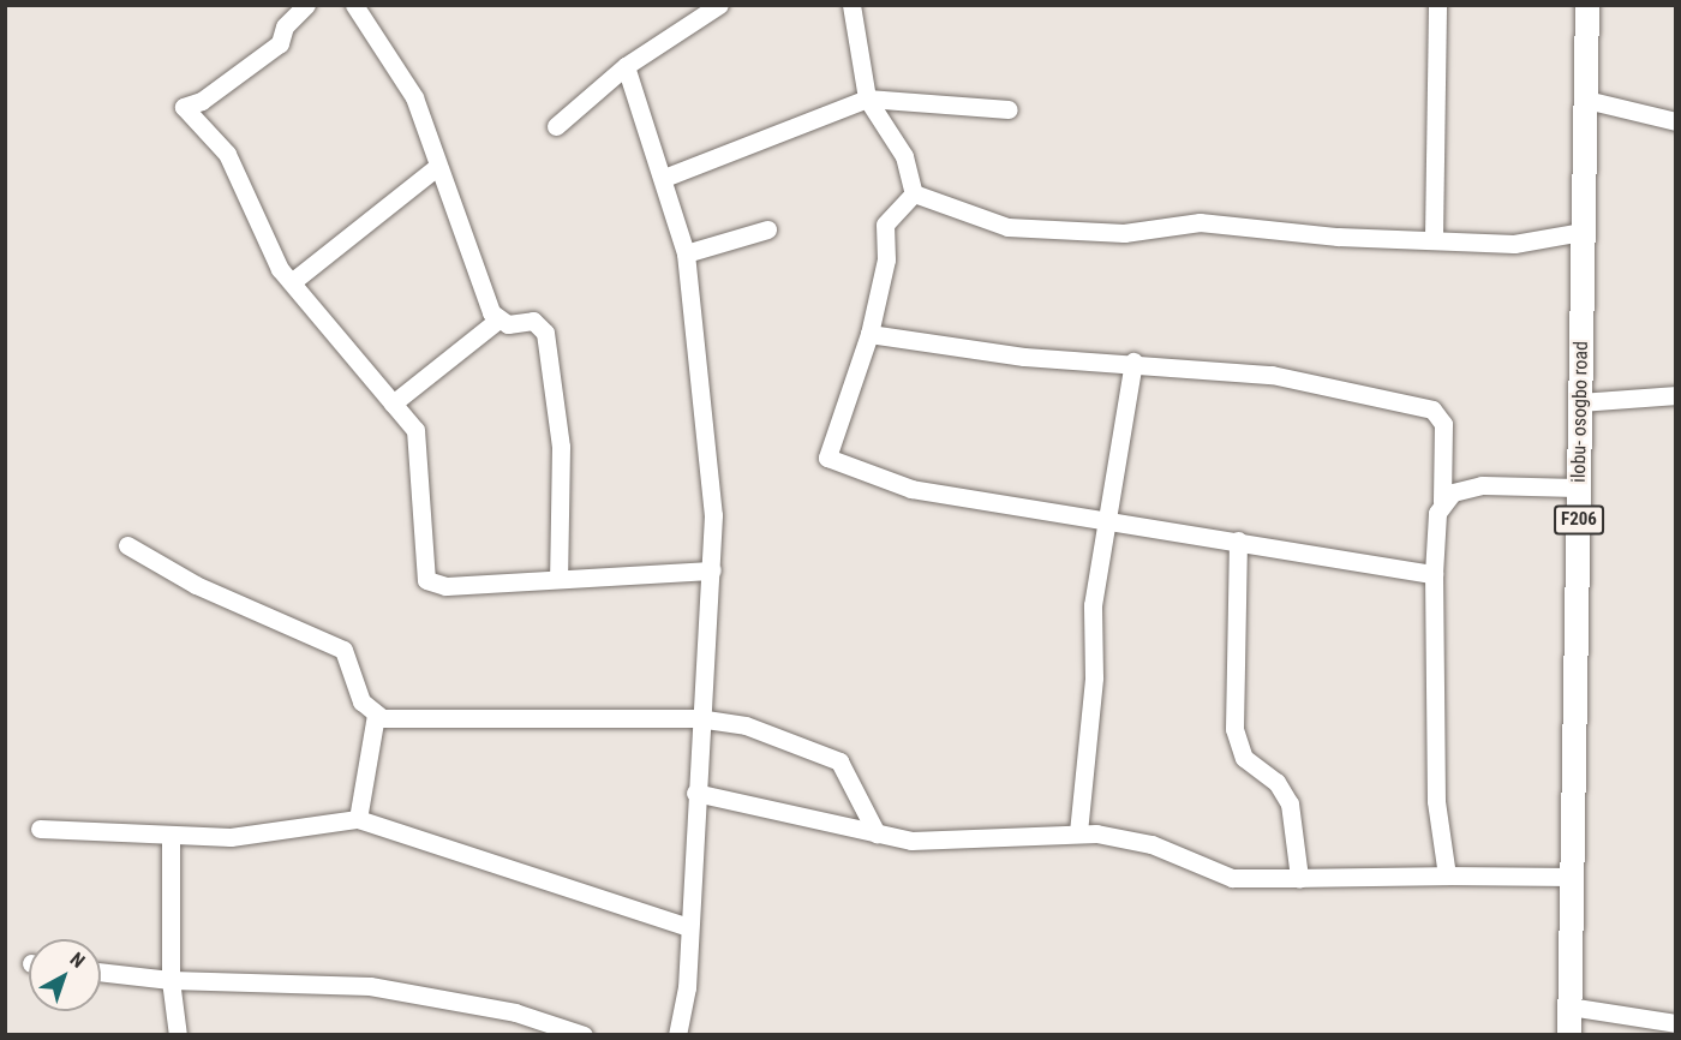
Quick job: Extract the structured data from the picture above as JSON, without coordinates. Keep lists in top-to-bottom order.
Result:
{
  "streets": {
    "main road": ["ilobu- osogbo road", "F206"]
  },
  "north": "top right"
}
